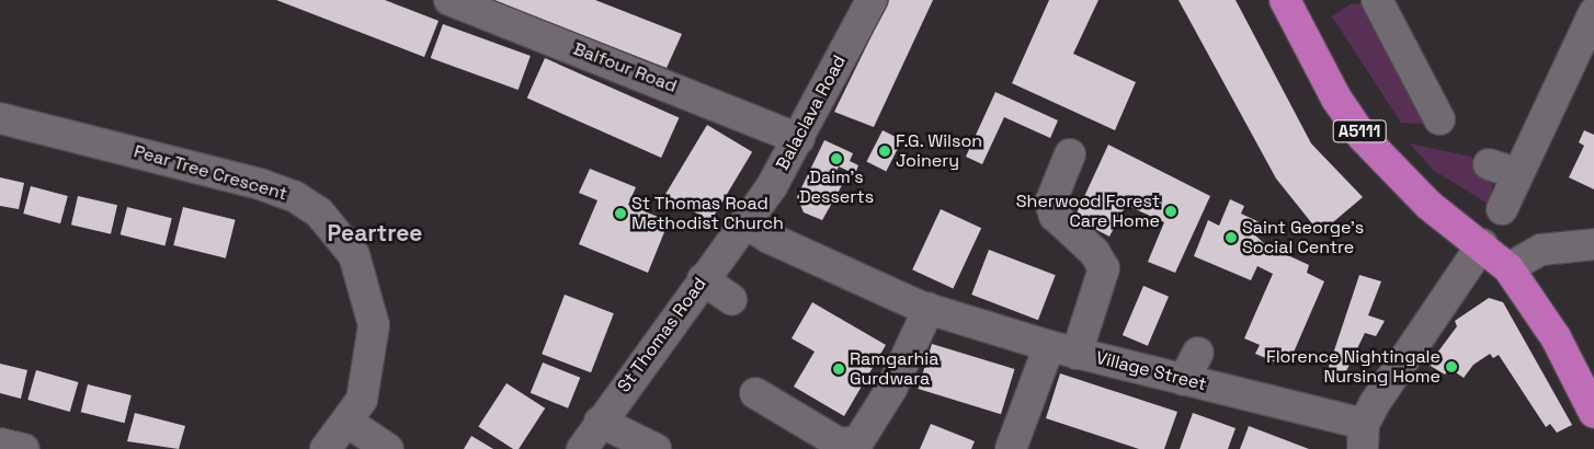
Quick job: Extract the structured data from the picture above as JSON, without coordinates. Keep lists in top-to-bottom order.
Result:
{
  "streets": {
    "highway": ["A5111"],
    "street": [
      "Balfour Road",
      "Balaclava Road",
      "Pear Tree Crescent",
      "St Thomas Road",
      "Village Street"
    ]
  },
  "crossings": [
    ["Balfour Road", "Balaclava Road"],
    ["Balaclava Road", "St Thomas Road"],
    ["Balaclava Road", "Village Street"],
    ["A5111", "Village Street"],
    ["St Thomas Road", "Village Street"]
  ],
  "districts": ["Peartree"],
  "places": [
    "F.G. Wilson Joinery",
    "Daim's Desserts",
    "Sherwood Forest Care Home",
    "St Thomas Road Methodist Church",
    "Saint George's Social Centre",
    "Florence Nightingale Nursing Home",
    "Ramgarhia Gurdwara"
  ]
}
